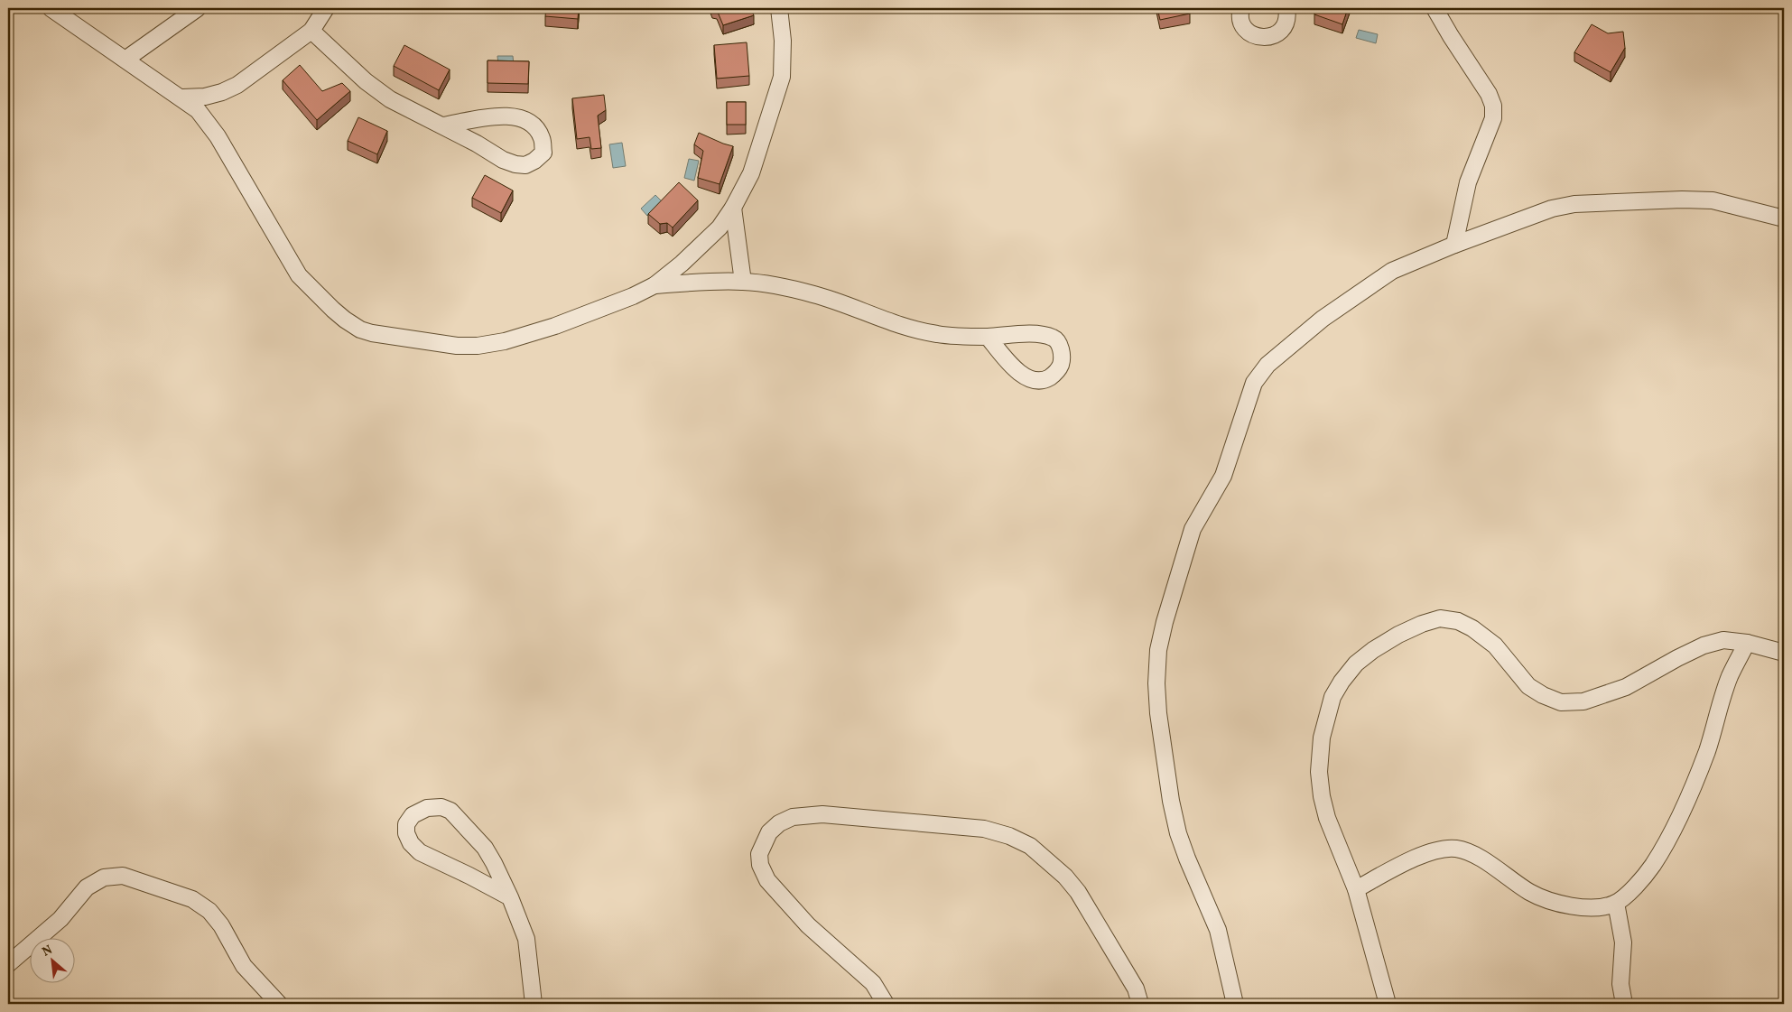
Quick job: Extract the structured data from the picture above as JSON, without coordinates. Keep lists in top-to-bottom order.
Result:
{
  "north": "top left"
}
